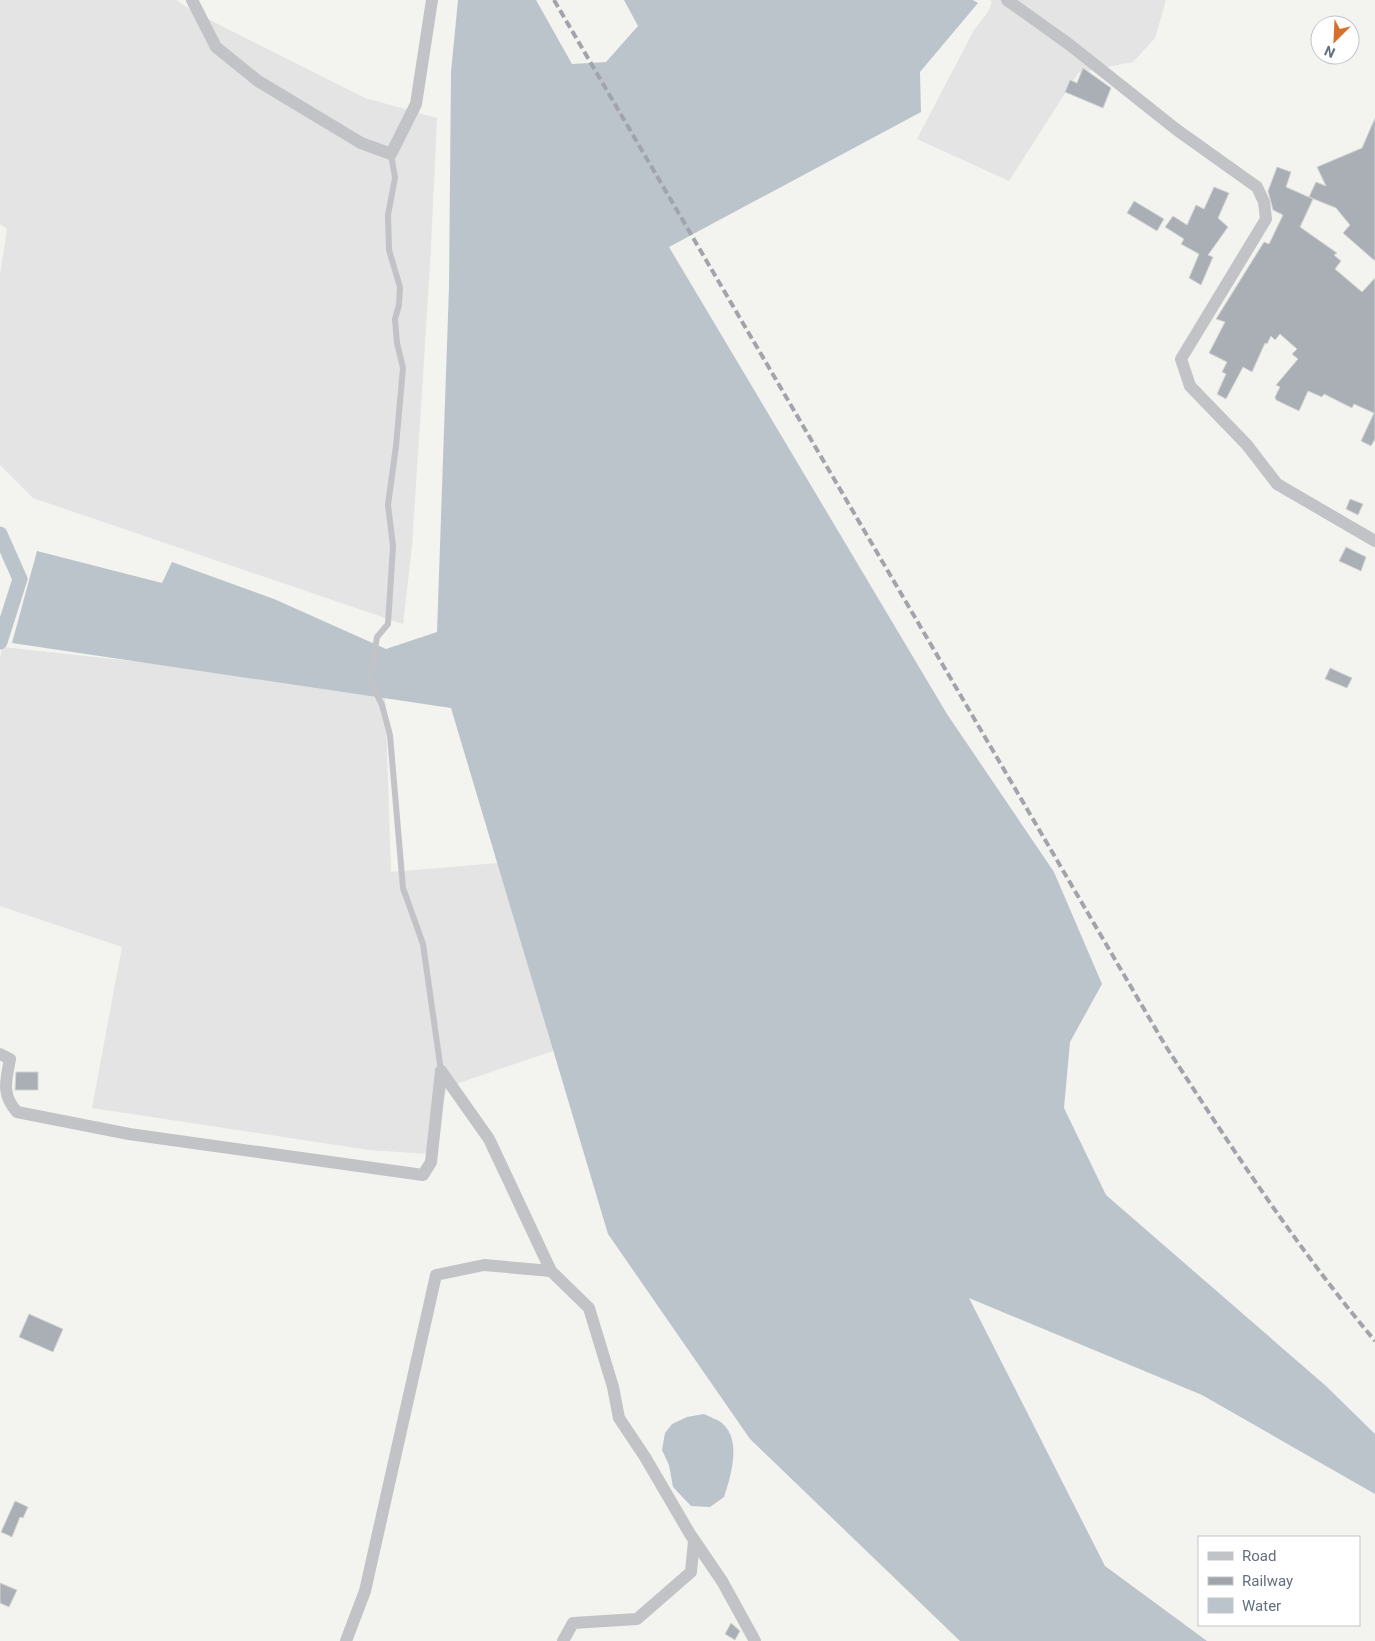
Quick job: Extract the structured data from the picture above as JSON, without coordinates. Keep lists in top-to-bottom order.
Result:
{
  "legend": ["Road", "Railway", "Water"],
  "north": "bottom left"
}
